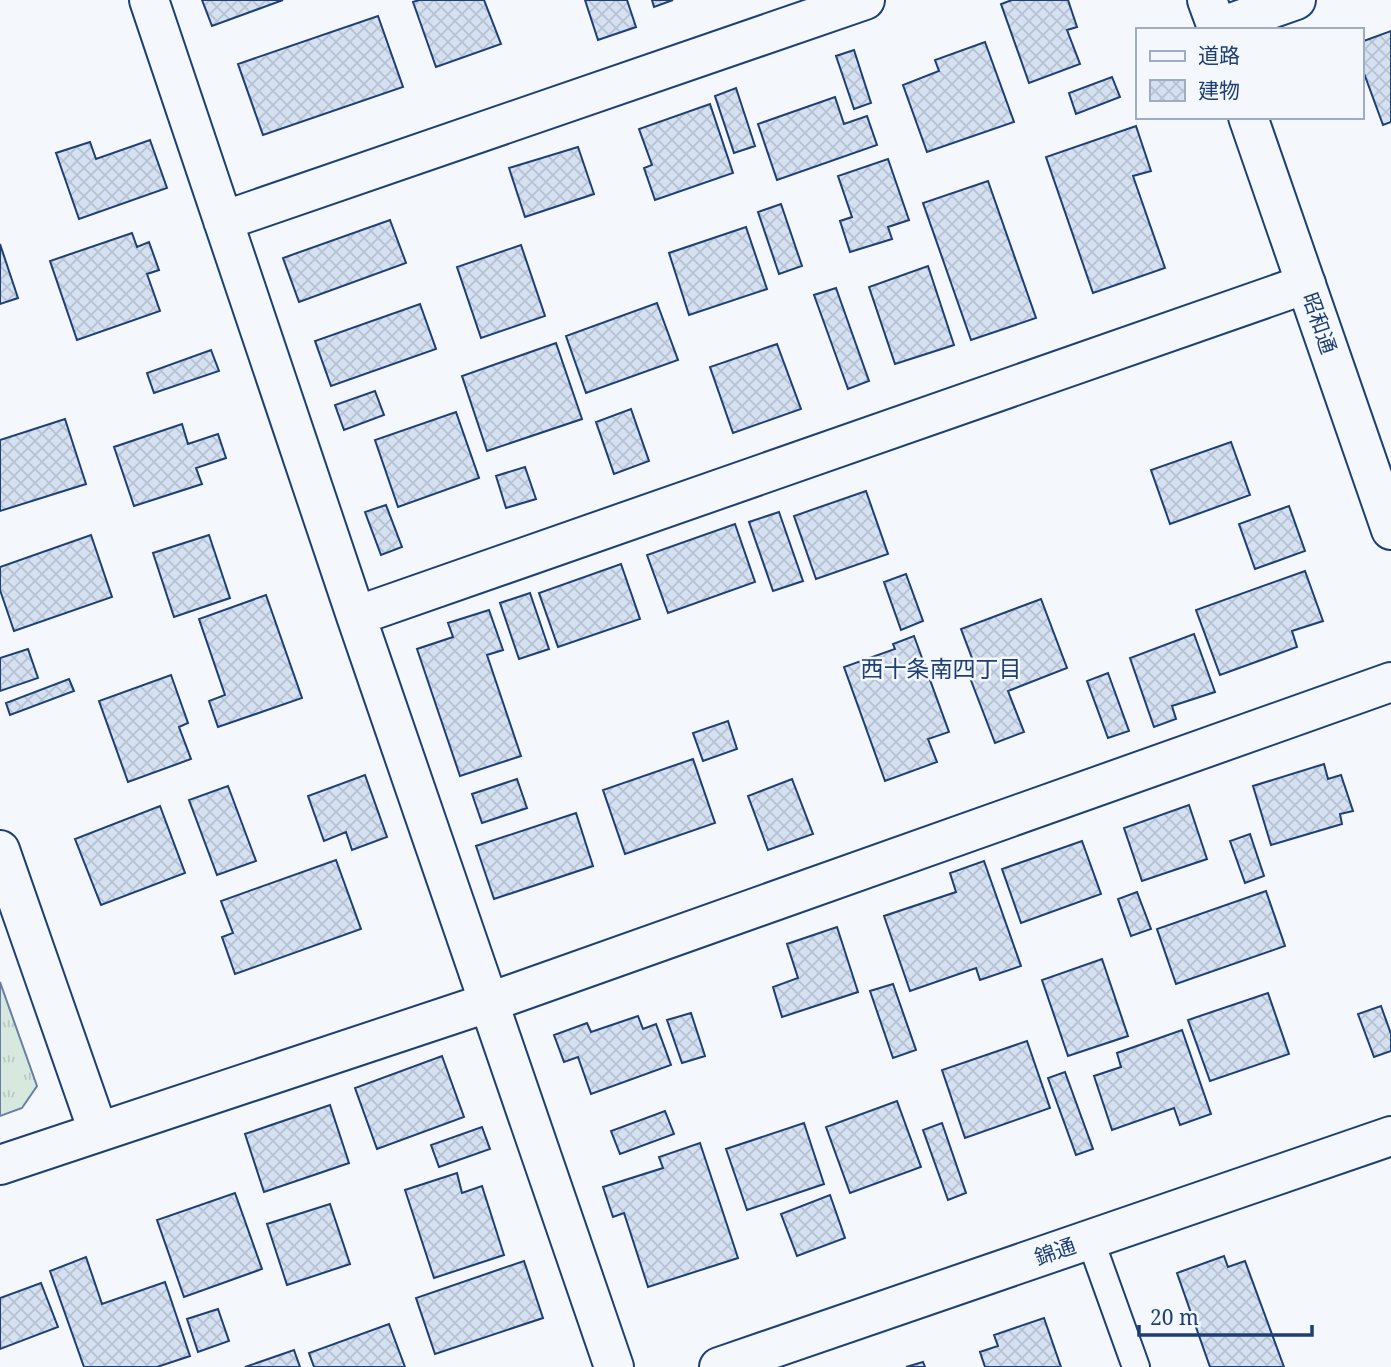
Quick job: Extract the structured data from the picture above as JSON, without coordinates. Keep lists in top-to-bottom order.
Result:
{
  "streets": {
    "street": ["昭和通", "錦通"]
  },
  "districts": ["西十条南四丁目"],
  "legend": ["道路", "建物"],
  "scale_bar": "20 m"
}
